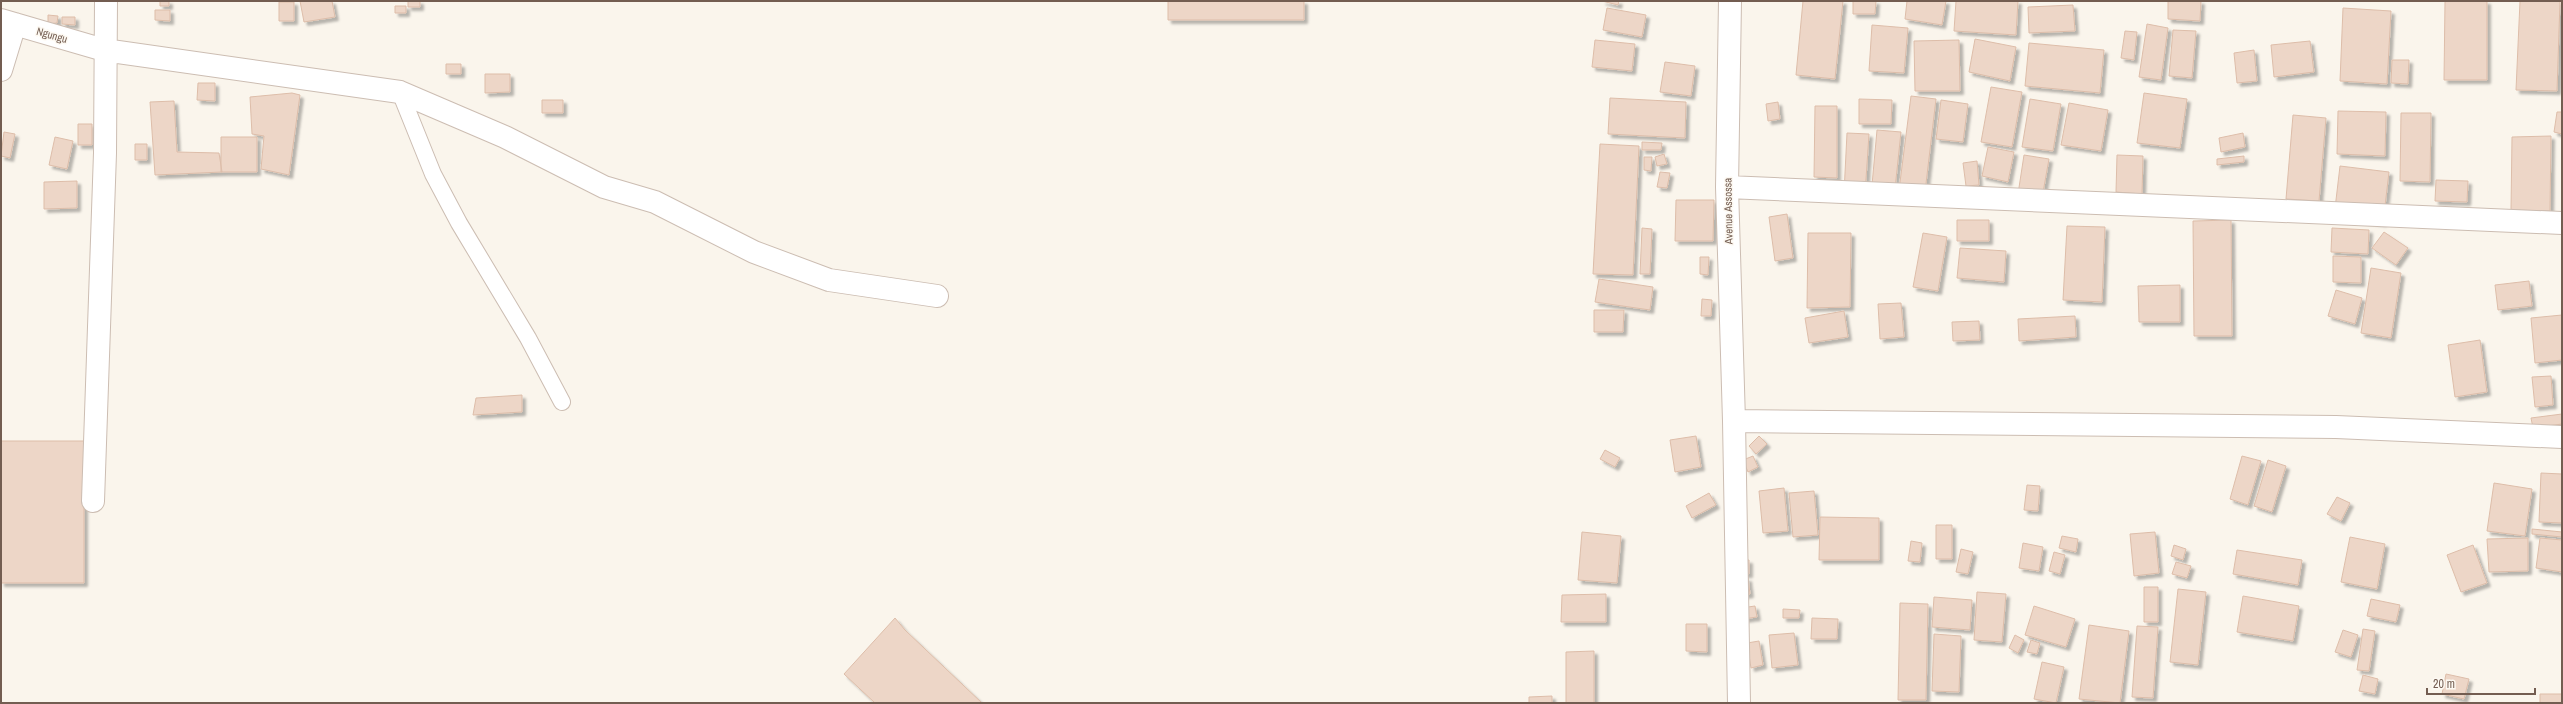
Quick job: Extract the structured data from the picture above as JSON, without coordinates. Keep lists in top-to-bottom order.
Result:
{
  "streets": {
    "street": ["Ngungu", "Avenue Assossa"]
  },
  "scale_bar": "20 m"
}
